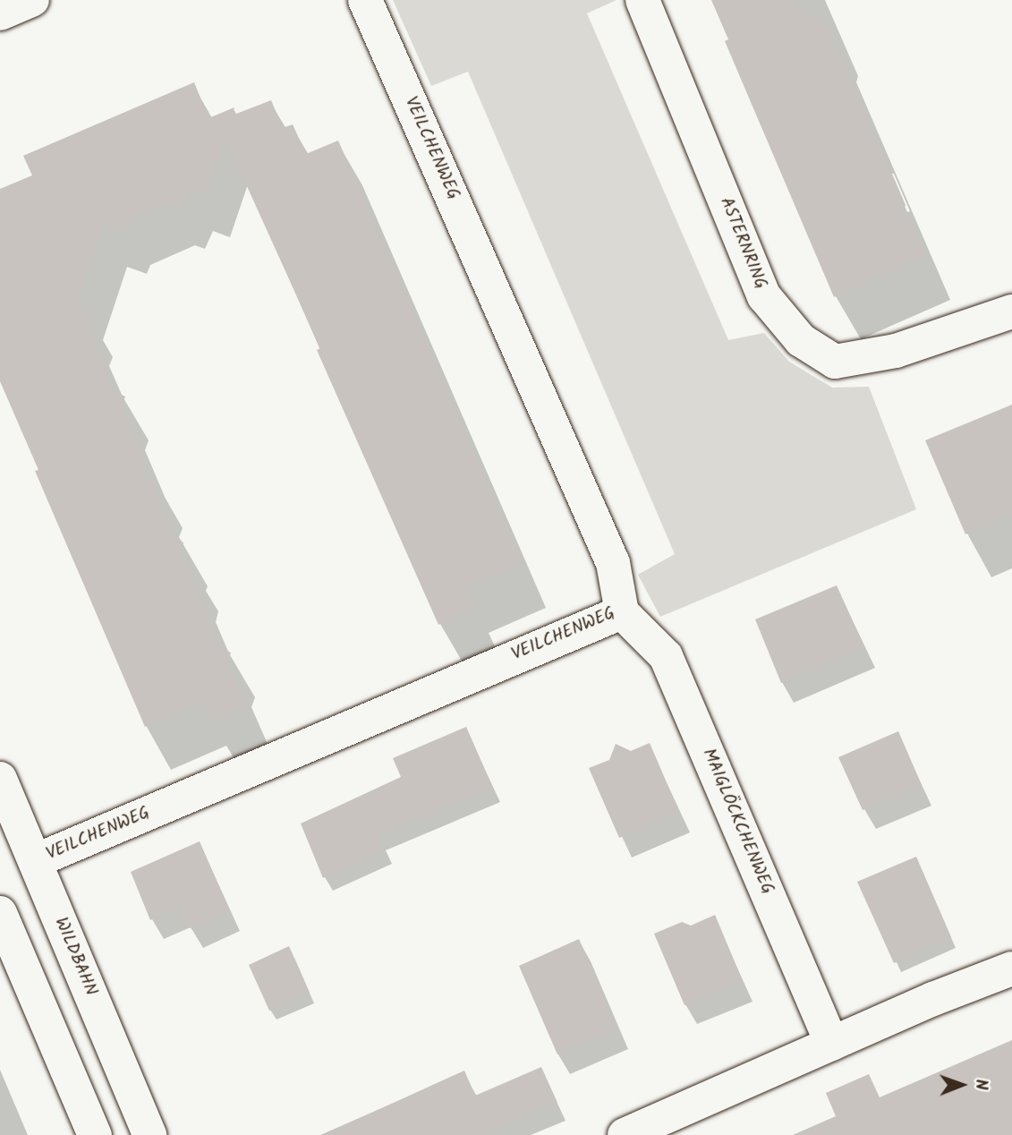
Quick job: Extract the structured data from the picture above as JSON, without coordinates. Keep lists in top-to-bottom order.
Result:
{
  "streets": {
    "street": [
      "VEILCHENWEG",
      "ASTERNRING",
      "MAIGLÖCKCHENWEG",
      "WILDBAHN"
    ]
  },
  "crossings": [
    ["VEILCHENWEG", "MAIGLÖCKCHENWEG"],
    ["VEILCHENWEG", "WILDBAHN"]
  ],
  "north": "right"
}
